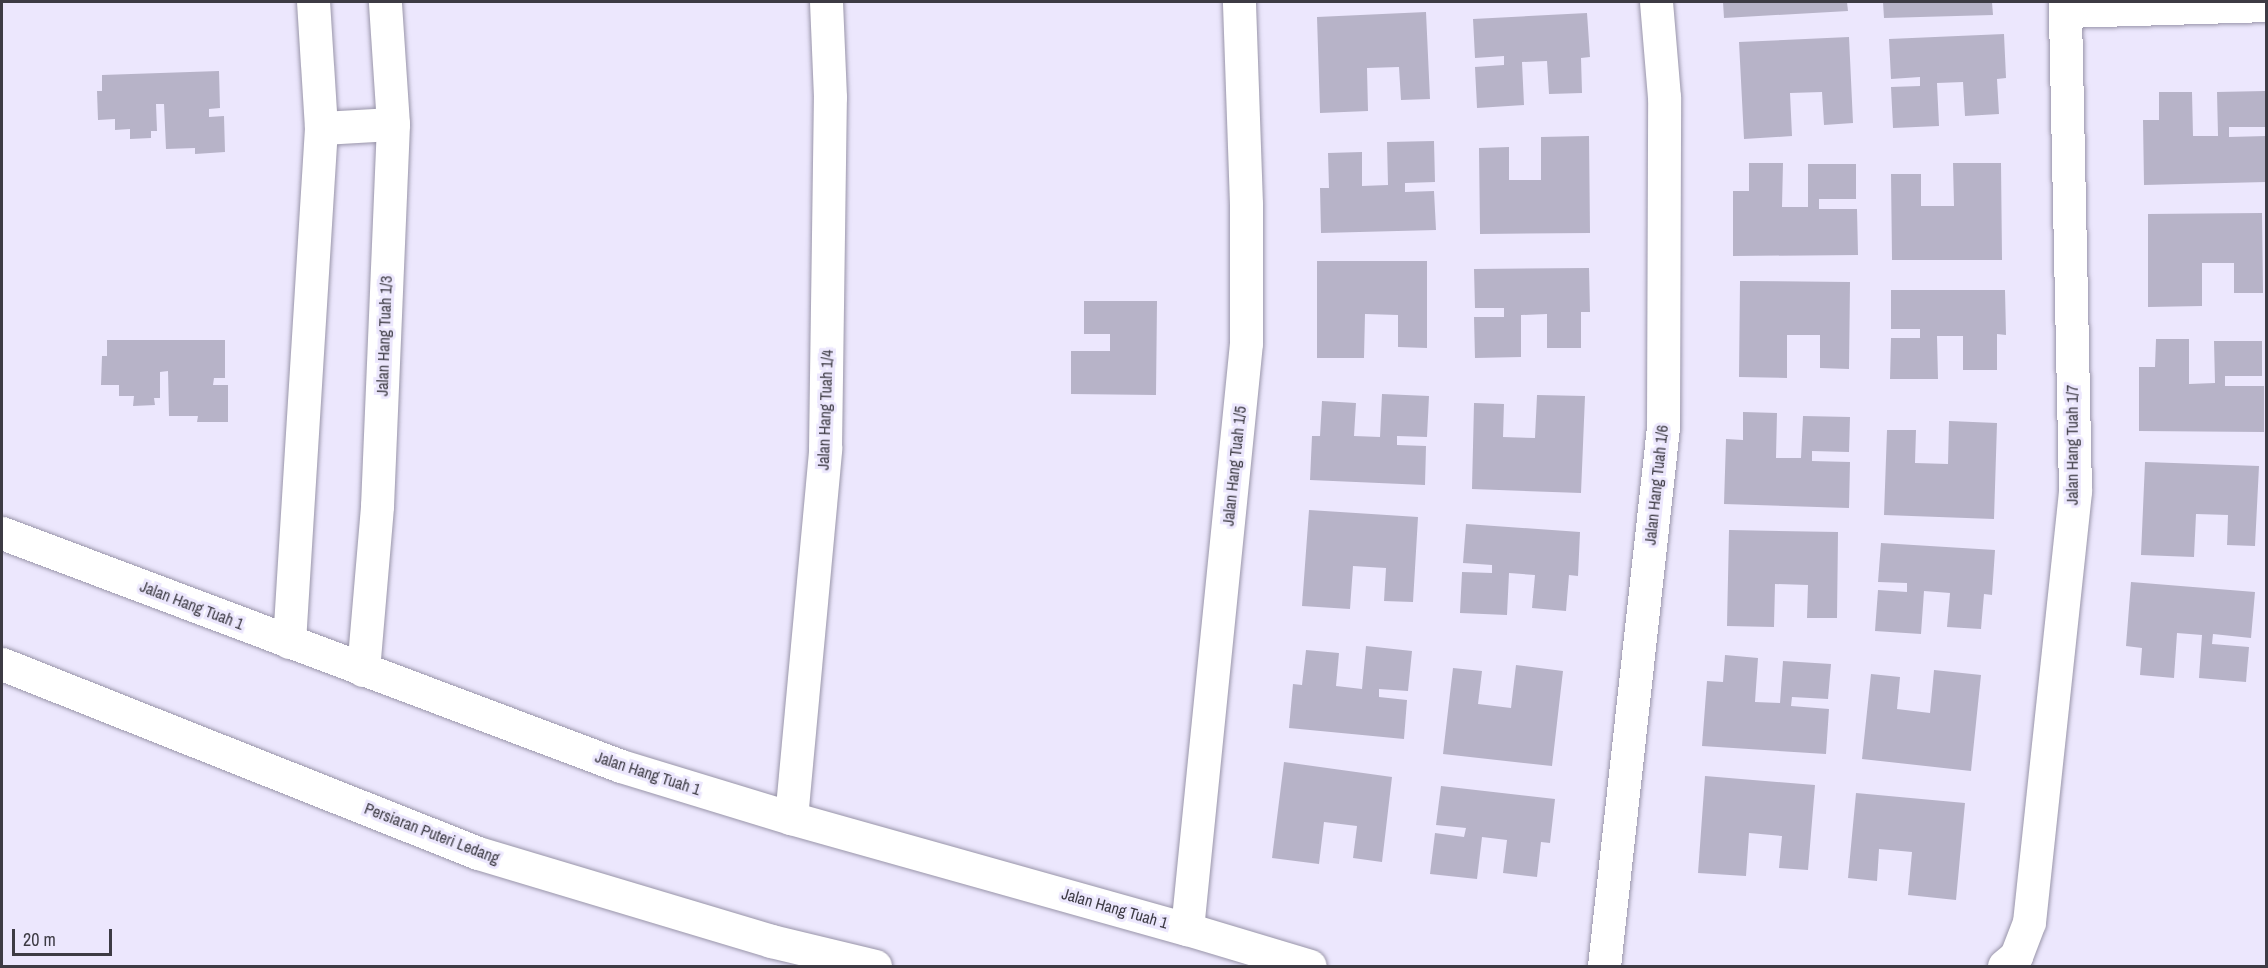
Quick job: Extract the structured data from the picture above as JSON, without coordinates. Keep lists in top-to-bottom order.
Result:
{
  "streets": {
    "street": [
      "Jalan Hang Tuah 1/3",
      "Jalan Hang Tuah 1/4",
      "Jalan Hang Tuah 1/7",
      "Jalan Hang Tuah 1/5",
      "Jalan Hang Tuah 1/6",
      "Jalan Hang Tuah 1",
      "Persiaran Puteri Ledang"
    ]
  },
  "crossings": [
    ["Jalan Hang Tuah 1/3", "Jalan Hang Tuah 1"],
    ["Jalan Hang Tuah 1/4", "Jalan Hang Tuah 1"],
    ["Jalan Hang Tuah 1/5", "Jalan Hang Tuah 1"]
  ],
  "scale_bar": "20 m"
}
